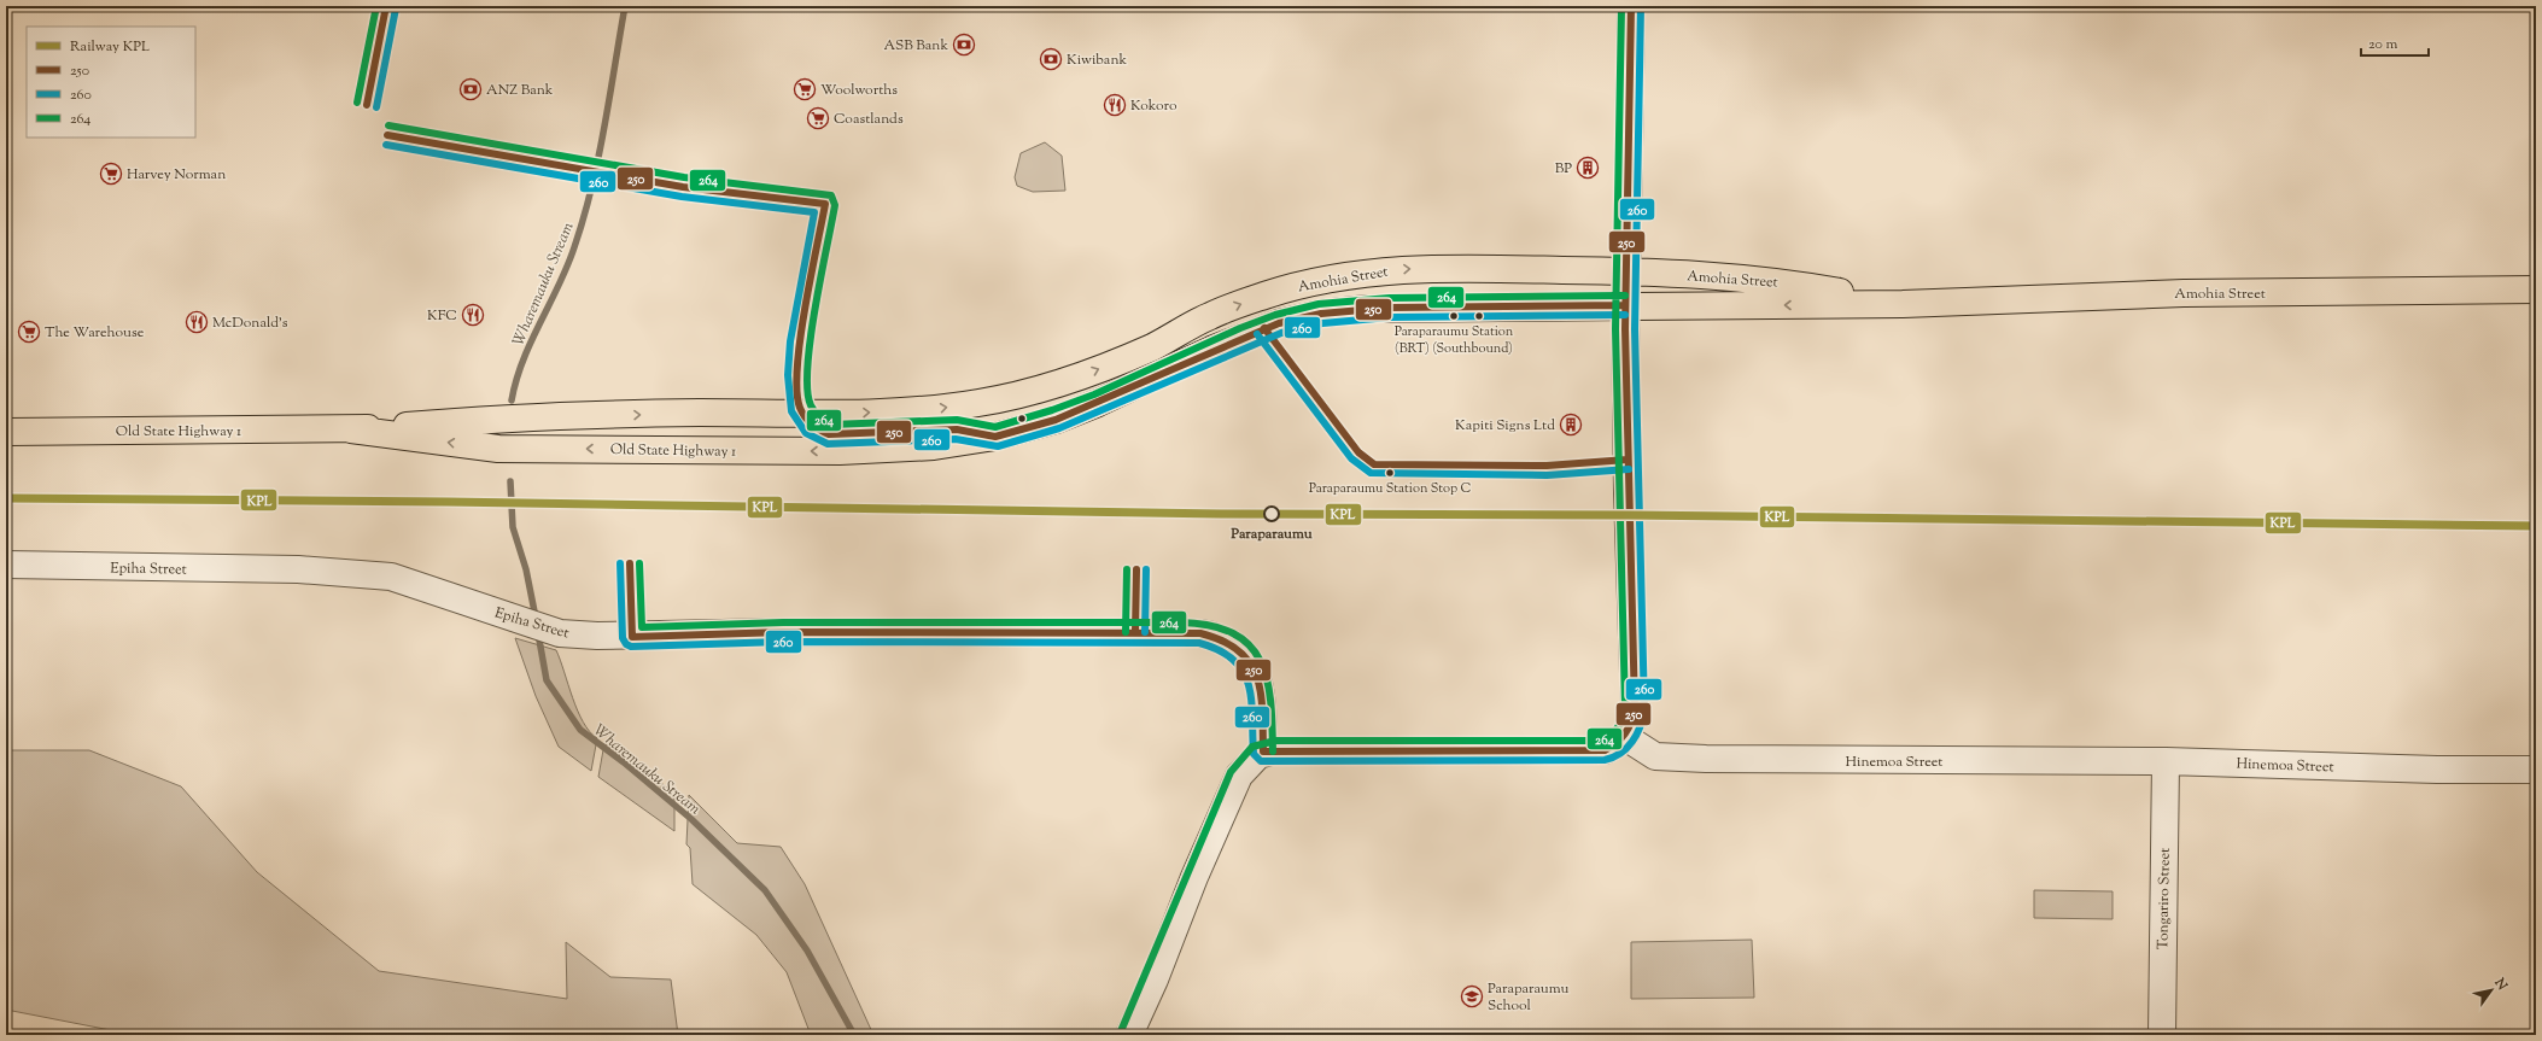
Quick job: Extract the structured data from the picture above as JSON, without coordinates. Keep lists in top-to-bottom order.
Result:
{
  "streets": {
    "main road": ["Amohia Street", "Old State Highway 1"],
    "street": ["Epiha Street", "Hinemoa Street", "Tongariro Street"]
  },
  "crossings": [
    ["Amohia Street", "Old State Highway 1"],
    ["Hinemoa Street", "Tongariro Street"]
  ],
  "water": ["Wharemauku Stream"],
  "places": {
    "bank": ["ASB Bank", "Kiwibank", "ANZ Bank"],
    "supermarket": [
      "Woolworths",
      "Coastlands",
      "Harvey Norman",
      "The Warehouse"
    ],
    "restaurant": ["Kokoro", "KFC", "McDonald's"],
    "building": ["BP", "Kapiti Signs Ltd"],
    "other": ["Paraparaumu Station (BRT) (Southbound)", "Paraparaumu Station Stop C", "Paraparaumu"],
    "school or university": ["Paraparaumu School"]
  },
  "lines": [
    "transit line 250",
    "transit line 260",
    "transit line 264",
    "rail line KPL"
  ],
  "legend": [
    "Railway KPL",
    "250",
    "260",
    "264"
  ],
  "scale_bar": "20 m",
  "north": "top right"
}
